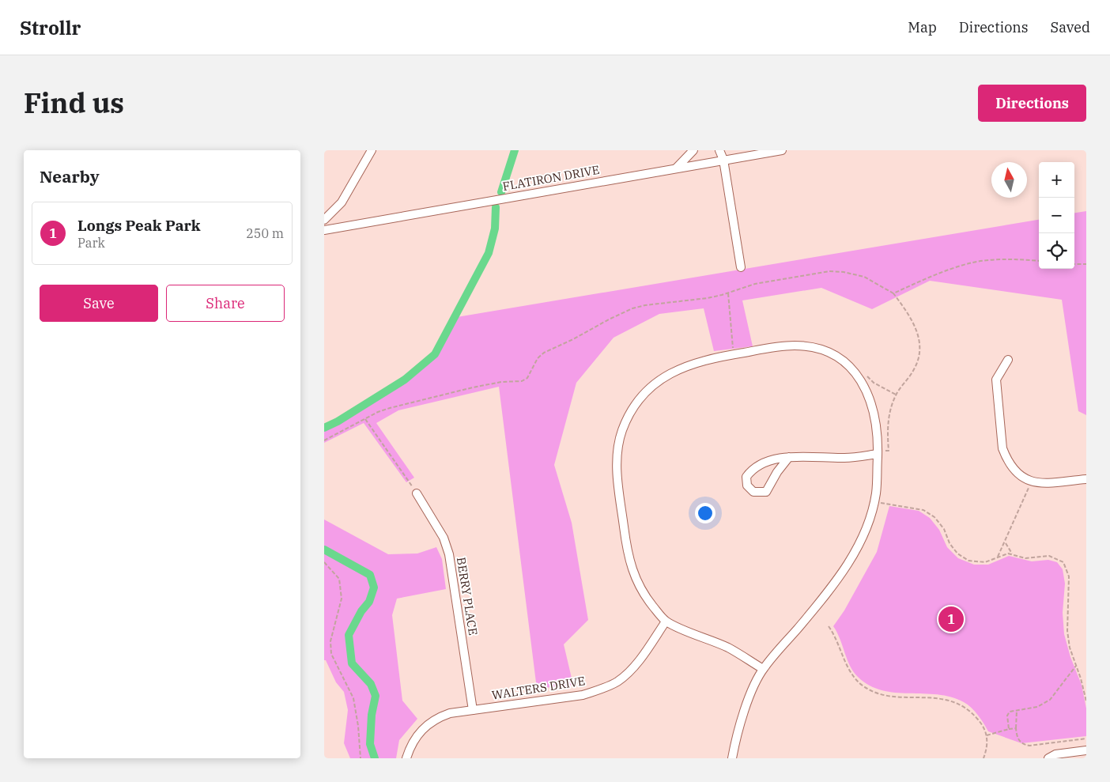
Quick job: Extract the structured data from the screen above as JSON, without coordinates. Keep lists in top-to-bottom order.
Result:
{
  "streets": {
    "street": ["FLATIRON DRIVE", "BERRY PLACE", "WALTERS DRIVE"]
  },
  "crossings": [
    ["BERRY PLACE", "WALTERS DRIVE"]
  ],
  "north": "top",
  "page": {
    "header": "Strollr",
    "nav": ["Map", "Directions", "Saved"],
    "title": "Find us",
    "buttons": [
      "Directions",
      ["Save", "Share"]
    ],
    "heading": "Nearby",
    "map_buttons": ["+", "−"],
    "list": [
      {
        "mark": "1",
        "name": "Longs Peak Park",
        "note": "Park",
        "value": "250 m"
      }
    ],
    "pins": "1"
  }
}
